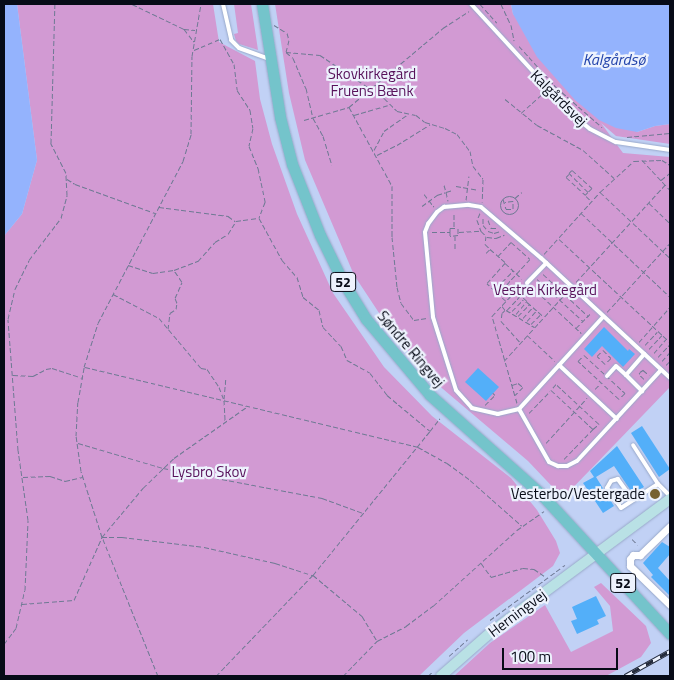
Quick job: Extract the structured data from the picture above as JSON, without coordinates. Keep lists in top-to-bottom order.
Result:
{
  "streets": {
    "main road": ["52", "Søndre Ringvej"],
    "street": ["Herningvej"],
    "lane": ["Kalgårdsvej"]
  },
  "crossings": [
    ["Søndre Ringvej", "Herningvej"]
  ],
  "water": ["Kalgårdsø"],
  "parks": ["Skovkirkegård Fruens Bænk", "Vestre Kirkegård", "Lysbro Skov"],
  "places": ["Vesterbo/Vestergade"],
  "scale_bar": "100 m"
}
